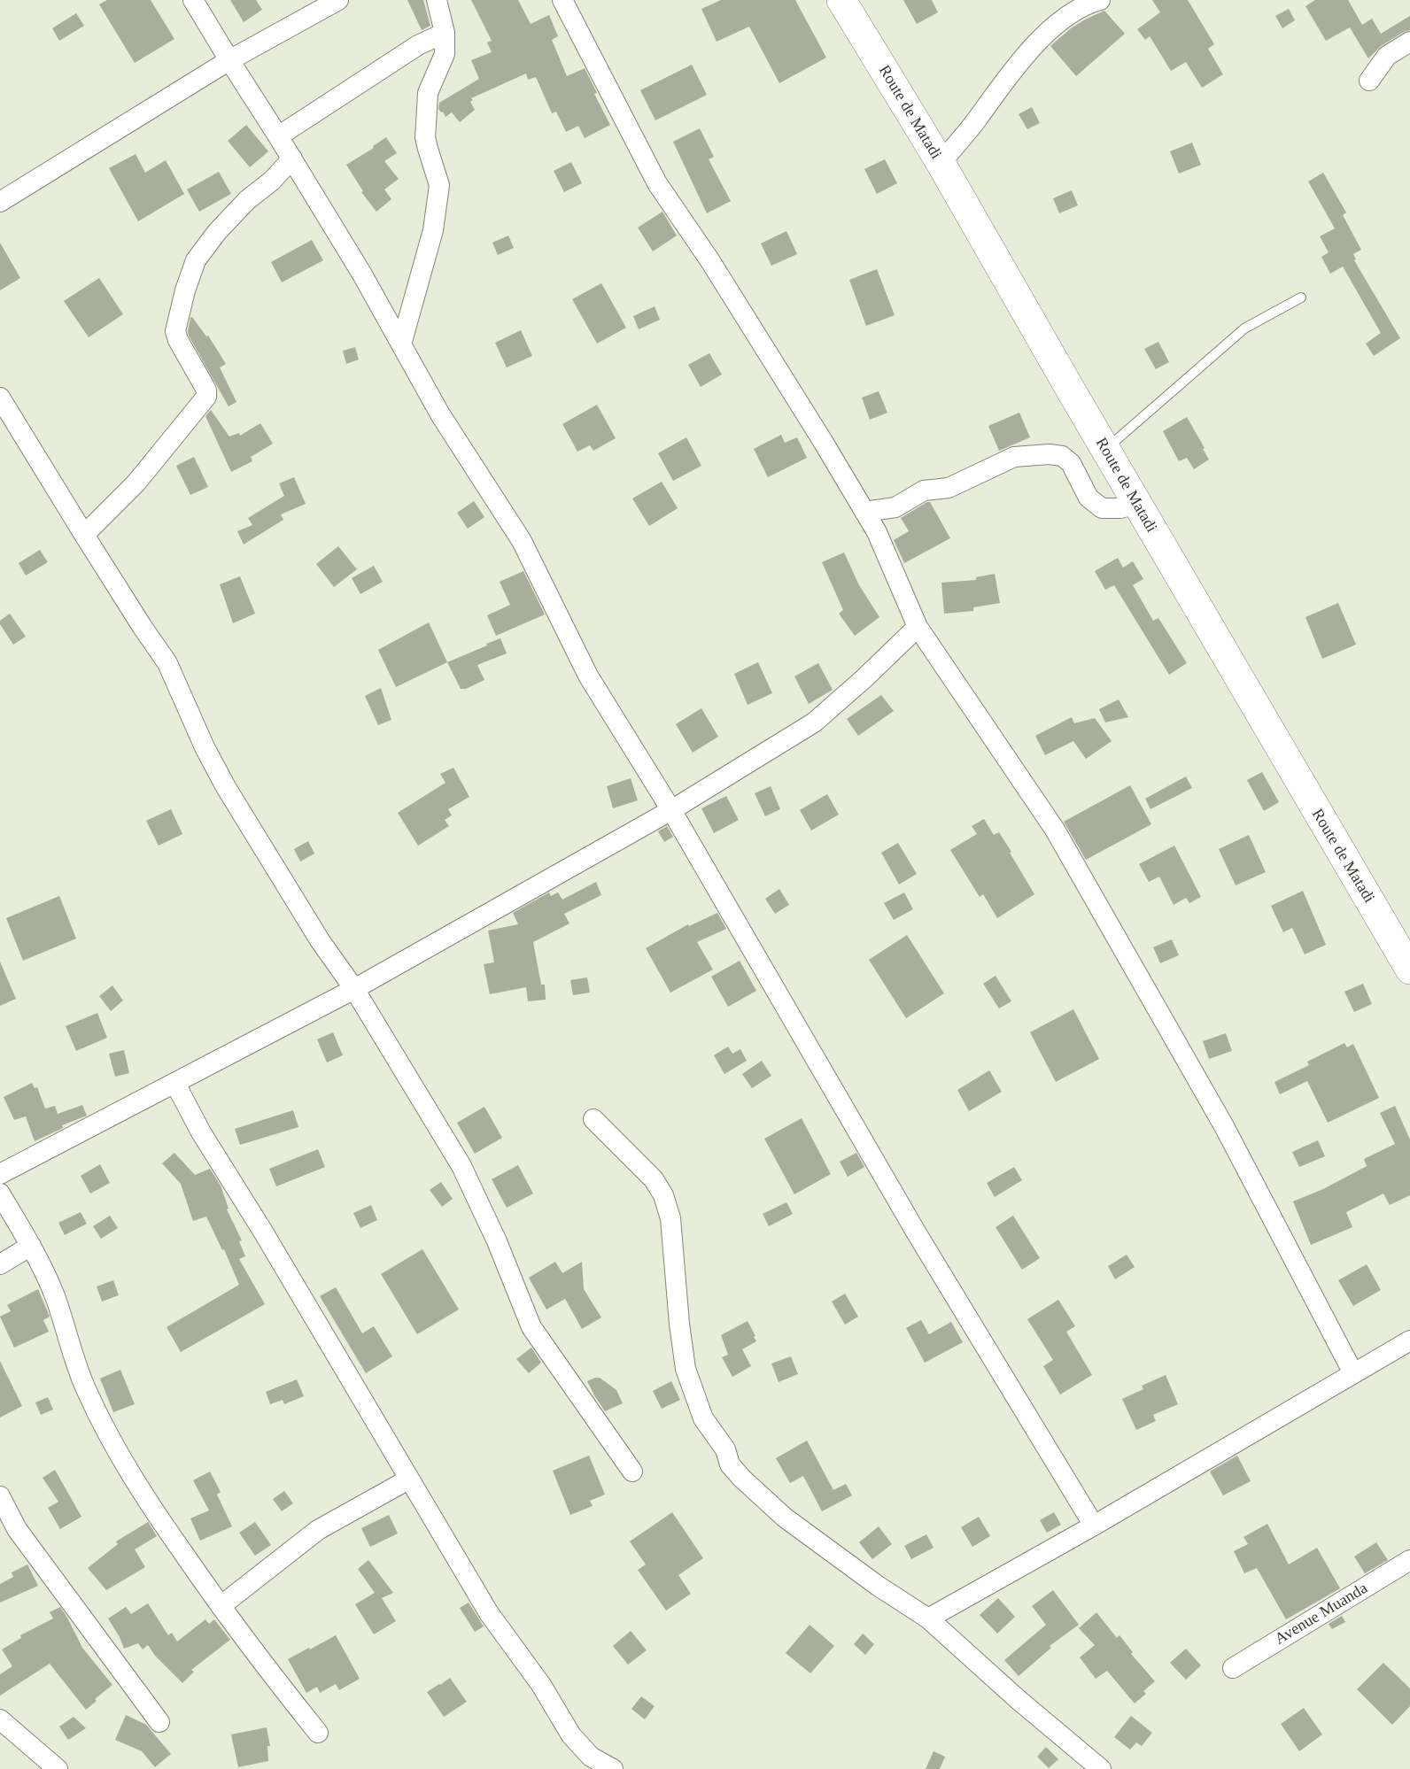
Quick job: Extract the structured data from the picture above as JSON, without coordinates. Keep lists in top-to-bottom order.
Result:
{
  "streets": {
    "highway": ["Route de Matadi"],
    "street": ["Avenue Muanda"]
  }
}
